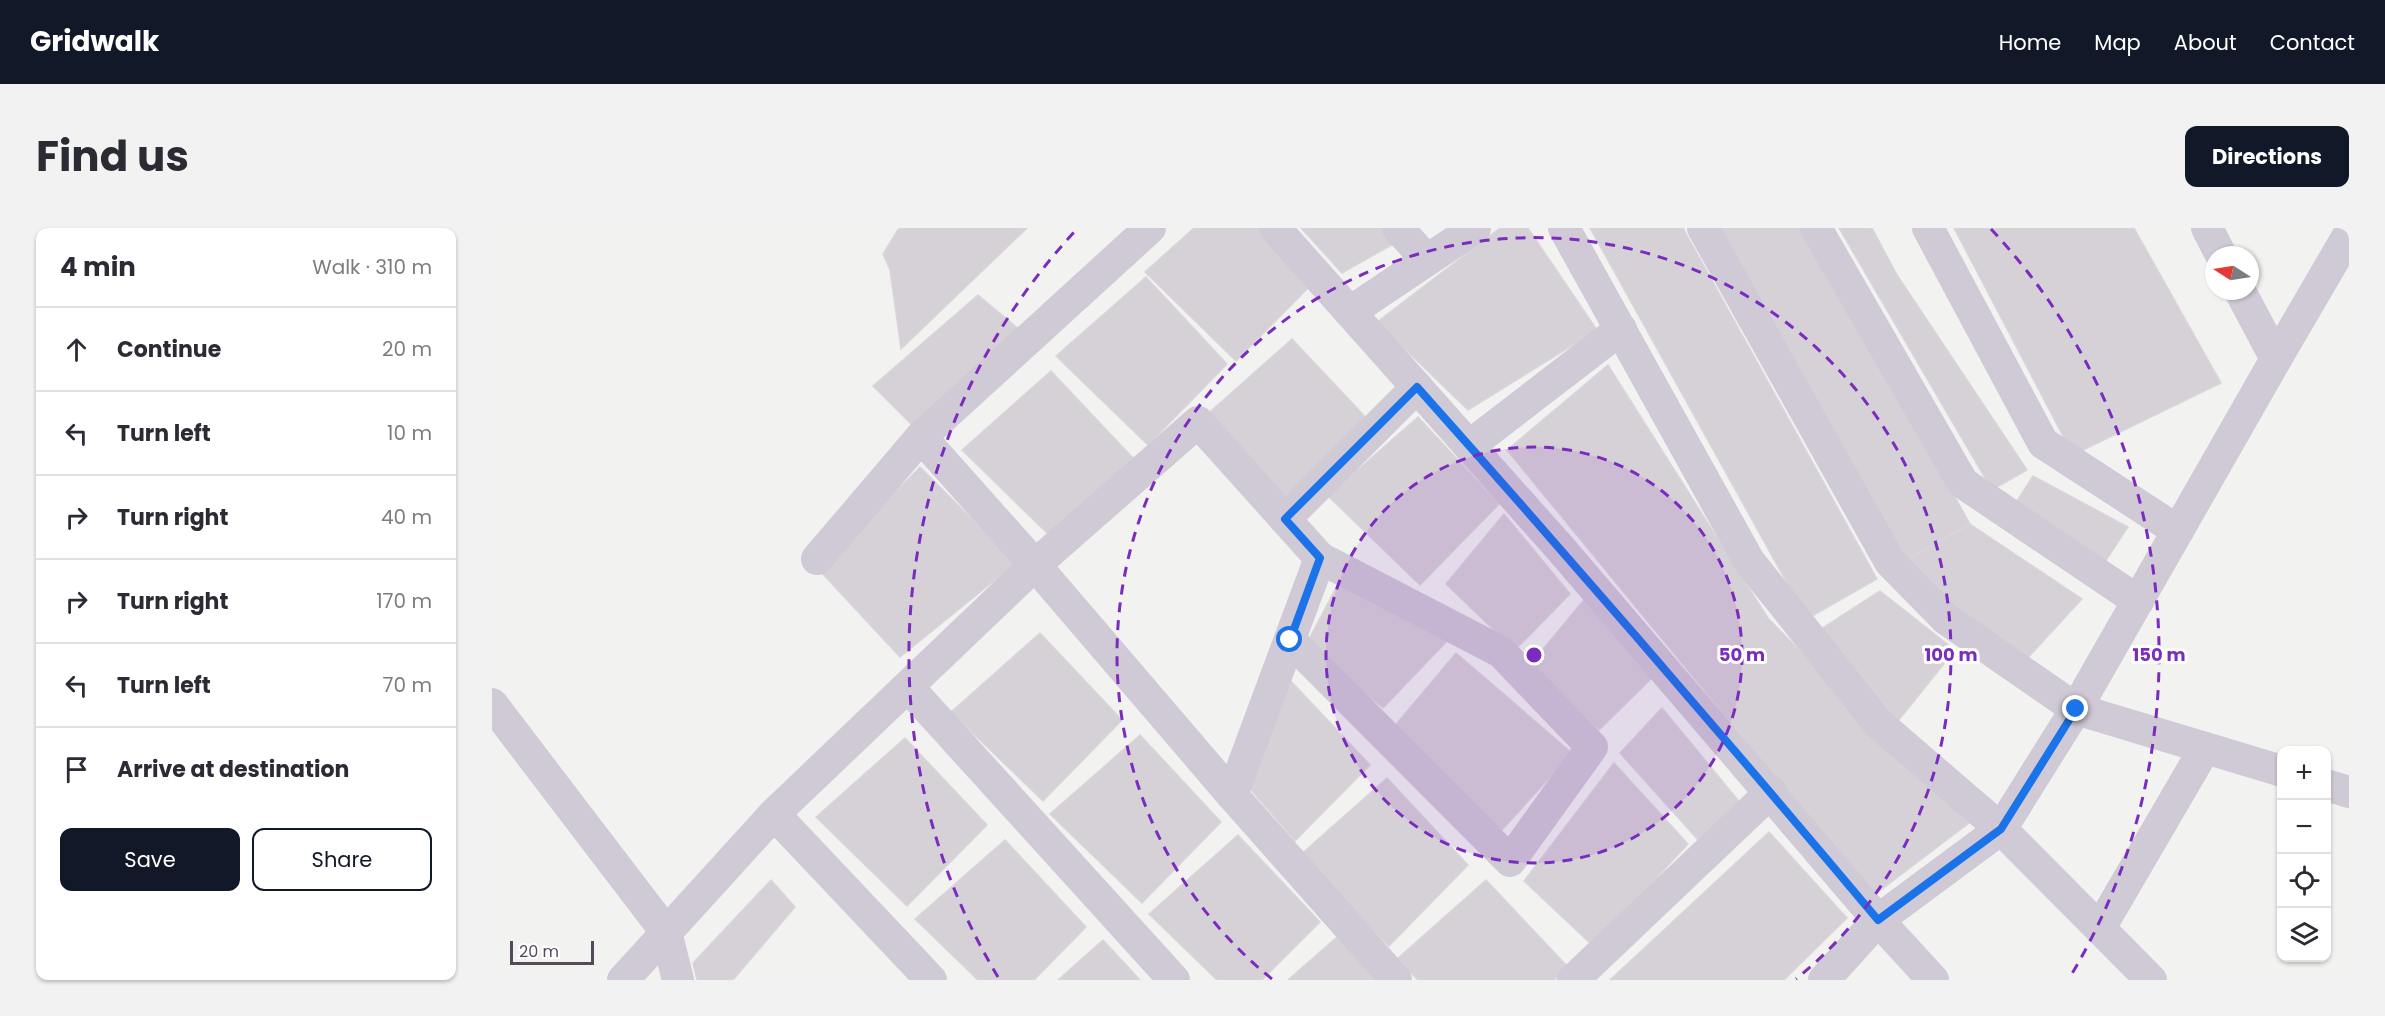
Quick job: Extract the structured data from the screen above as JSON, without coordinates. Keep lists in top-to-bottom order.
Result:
{
  "scale_bar": "20 m",
  "north": "left",
  "page": {
    "header": "Gridwalk",
    "nav": [
      "Home",
      "Map",
      "About",
      "Contact"
    ],
    "title": "Find us",
    "buttons": [
      "Directions",
      ["Save", "Share"]
    ],
    "heading": ["4 min", "Walk · 310 m"],
    "list": [
      ["Continue", "20 m"],
      ["Turn left", "10 m"],
      ["Turn right", "40 m"],
      ["Turn right", "170 m"],
      ["Turn left", "70 m"],
      "Arrive at destination"
    ],
    "map_buttons": ["+", "−"],
    "scale": "20 m"
  },
  "rings": ["50 m", "100 m", "150 m"]
}
